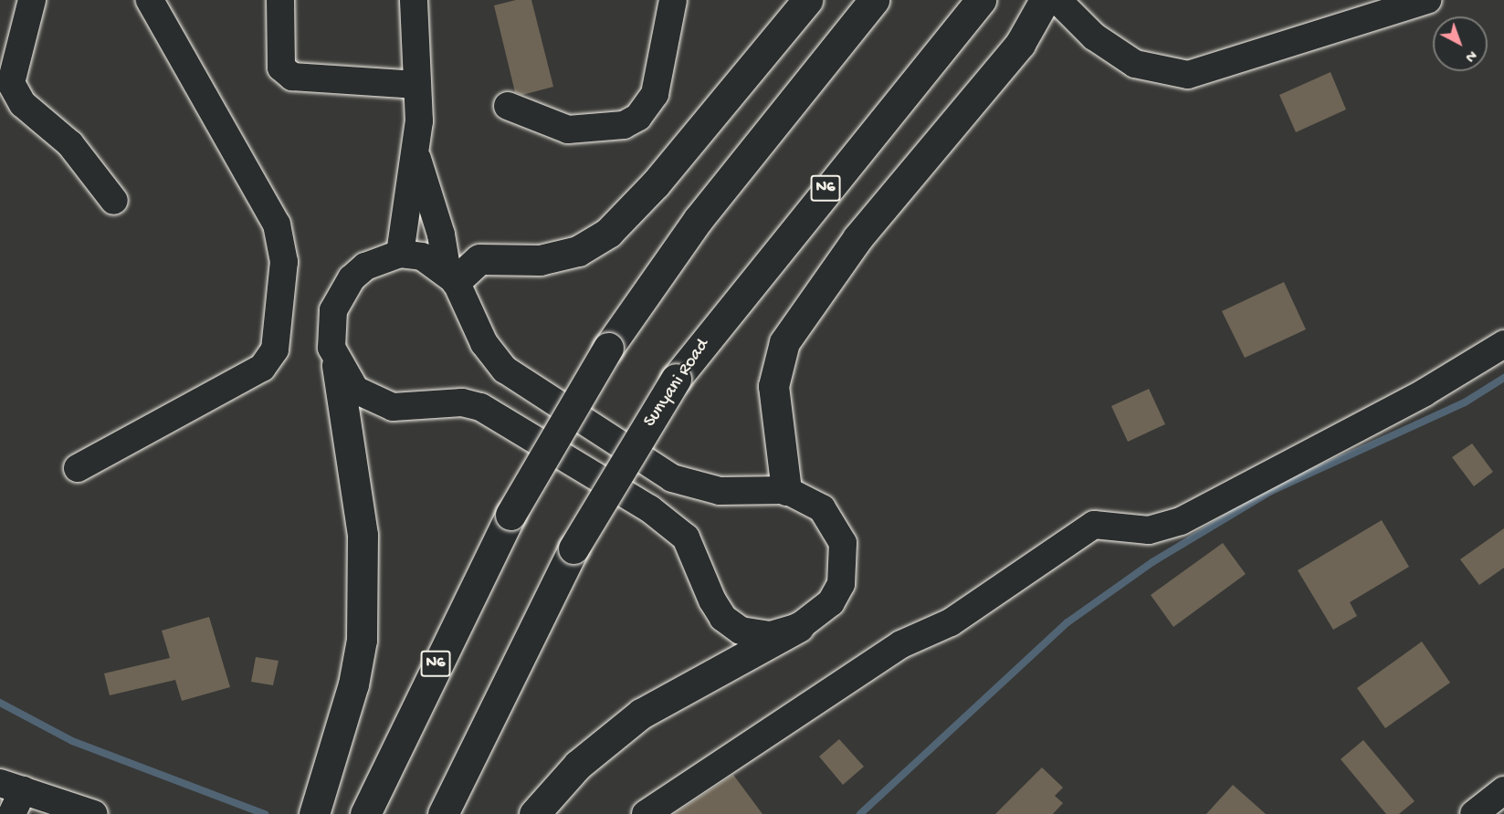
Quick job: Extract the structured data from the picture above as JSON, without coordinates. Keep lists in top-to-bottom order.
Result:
{
  "streets": {
    "main road": ["N6", "Sunyani Road"]
  },
  "north": "bottom right"
}
